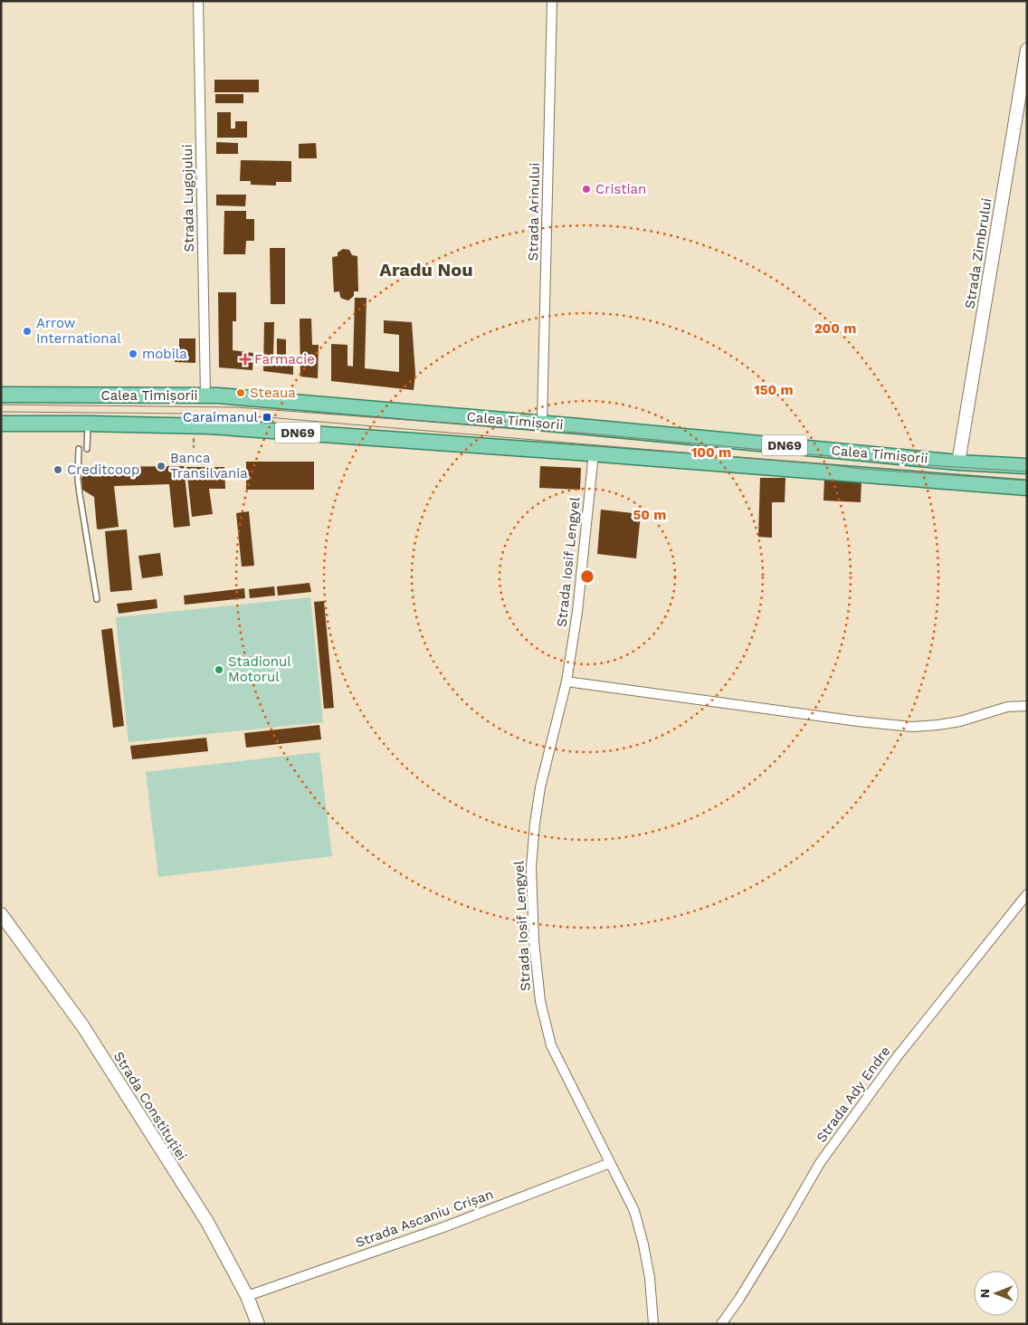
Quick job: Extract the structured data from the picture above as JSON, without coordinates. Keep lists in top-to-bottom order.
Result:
{
  "streets": {
    "main road": ["Calea Timișorii", "DN69"],
    "street": [
      "Strada Lugojului",
      "Strada Arinului",
      "Strada Zimbrului",
      "Strada Iosif Lengyel",
      "Strada Ady Endre",
      "Strada Constituției",
      "Strada Ascaniu Crișan"
    ]
  },
  "crossings": [
    ["Strada Lugojului", "Calea Timișorii"],
    ["Strada Arinului", "Calea Timișorii"],
    ["Strada Zimbrului", "Calea Timișorii"],
    ["Calea Timișorii", "Strada Iosif Lengyel"],
    ["Strada Iosif Lengyel", "Strada Ascaniu Crișan"],
    ["Strada Constituției", "Strada Ascaniu Crișan"]
  ],
  "districts": ["Aradu Nou"],
  "places": {
    "other": [
      "Cristian",
      "Arrow International",
      "mobila",
      "Steaua",
      "Banca Transilvania",
      "Creditcoop",
      "Stadionul Motorul"
    ],
    "health": ["Farmacie"],
    "transit": ["Caraimanul"]
  },
  "north": "left",
  "rings": [
    "200 m",
    "150 m",
    "100 m",
    "50 m"
  ]
}
